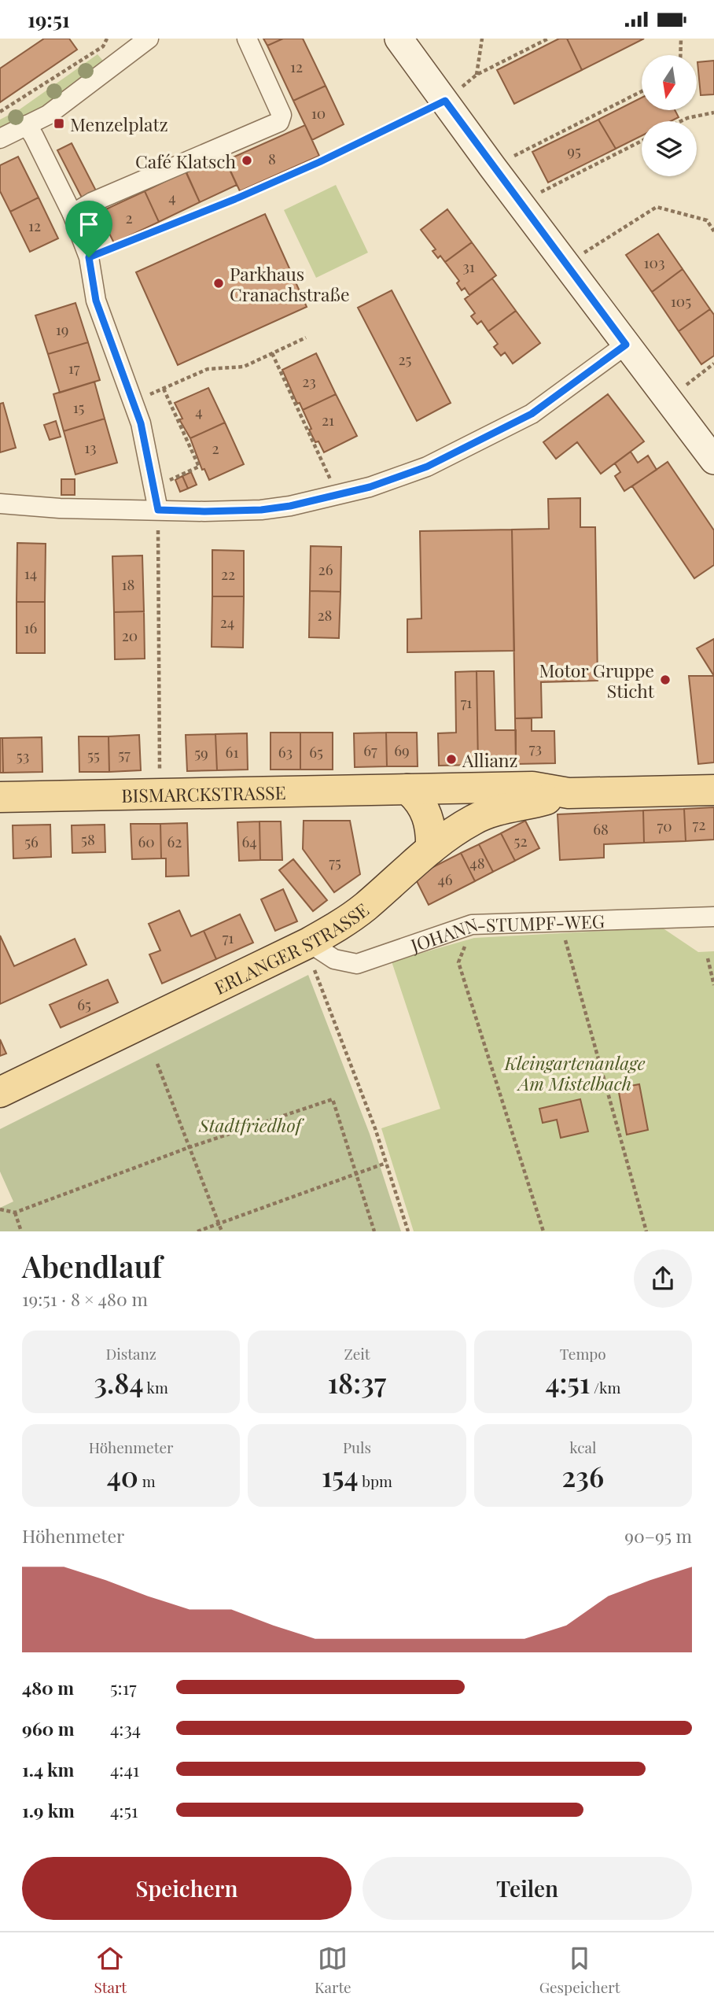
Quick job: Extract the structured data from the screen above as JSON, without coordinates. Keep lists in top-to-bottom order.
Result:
{
  "streets": {
    "main road": ["BISMARCKSTRASSE", "ERLANGER STRASSE"],
    "street": ["JOHANN-STUMPF-WEG"]
  },
  "crossings": [
    ["BISMARCKSTRASSE", "ERLANGER STRASSE"],
    ["JOHANN-STUMPF-WEG", "ERLANGER STRASSE"]
  ],
  "parks": ["Kleingartenanlage Am Mistelbach", "Stadtfriedhof"],
  "places": {
    "transit": ["Menzelplatz"],
    "other": [
      "Café Klatsch",
      "Parkhaus Cranachstraße",
      "Motor Gruppe Sticht",
      "Allianz"
    ]
  },
  "house_numbers": [
    "12",
    "10",
    "95",
    "8",
    "4",
    "2",
    "12",
    "103",
    "31",
    "105",
    "19",
    "25",
    "17",
    "23",
    "15",
    "4",
    "21",
    "13",
    "2",
    "26",
    "14",
    "22",
    "18",
    "28",
    "24",
    "16",
    "20",
    "71",
    "73",
    "67",
    "69",
    "61",
    "63",
    "65",
    "59",
    "57",
    "55",
    "53",
    "72",
    "70",
    "68",
    "58",
    "52",
    "56",
    "60",
    "62",
    "64",
    "75",
    "48",
    "46",
    "71",
    "65"
  ],
  "north": "bottom",
  "page": {
    "status": "19:51",
    "heading": ["Abendlauf", "19:51 · 8 × 480 m"],
    "stats": [
      ["Distanz", "3.84 km"],
      ["Zeit", "18:37"],
      ["Tempo", "4:51 /km"],
      ["Höhenmeter", "40 m"],
      ["Puls", "154 bpm"],
      ["kcal", "236"]
    ],
    "chart": ["Höhenmeter", "90–95 m"],
    "list": [
      {
        "name": "480 m",
        "note": "5:17"
      },
      {
        "name": "960 m",
        "note": "4:34"
      },
      {
        "name": "1.4 km",
        "note": "4:41"
      },
      {
        "name": "1.9 km",
        "note": "4:51"
      }
    ],
    "buttons": ["Speichern", "Teilen"],
    "tabs": ["Start", "Karte", "Gespeichert"]
  }
}
